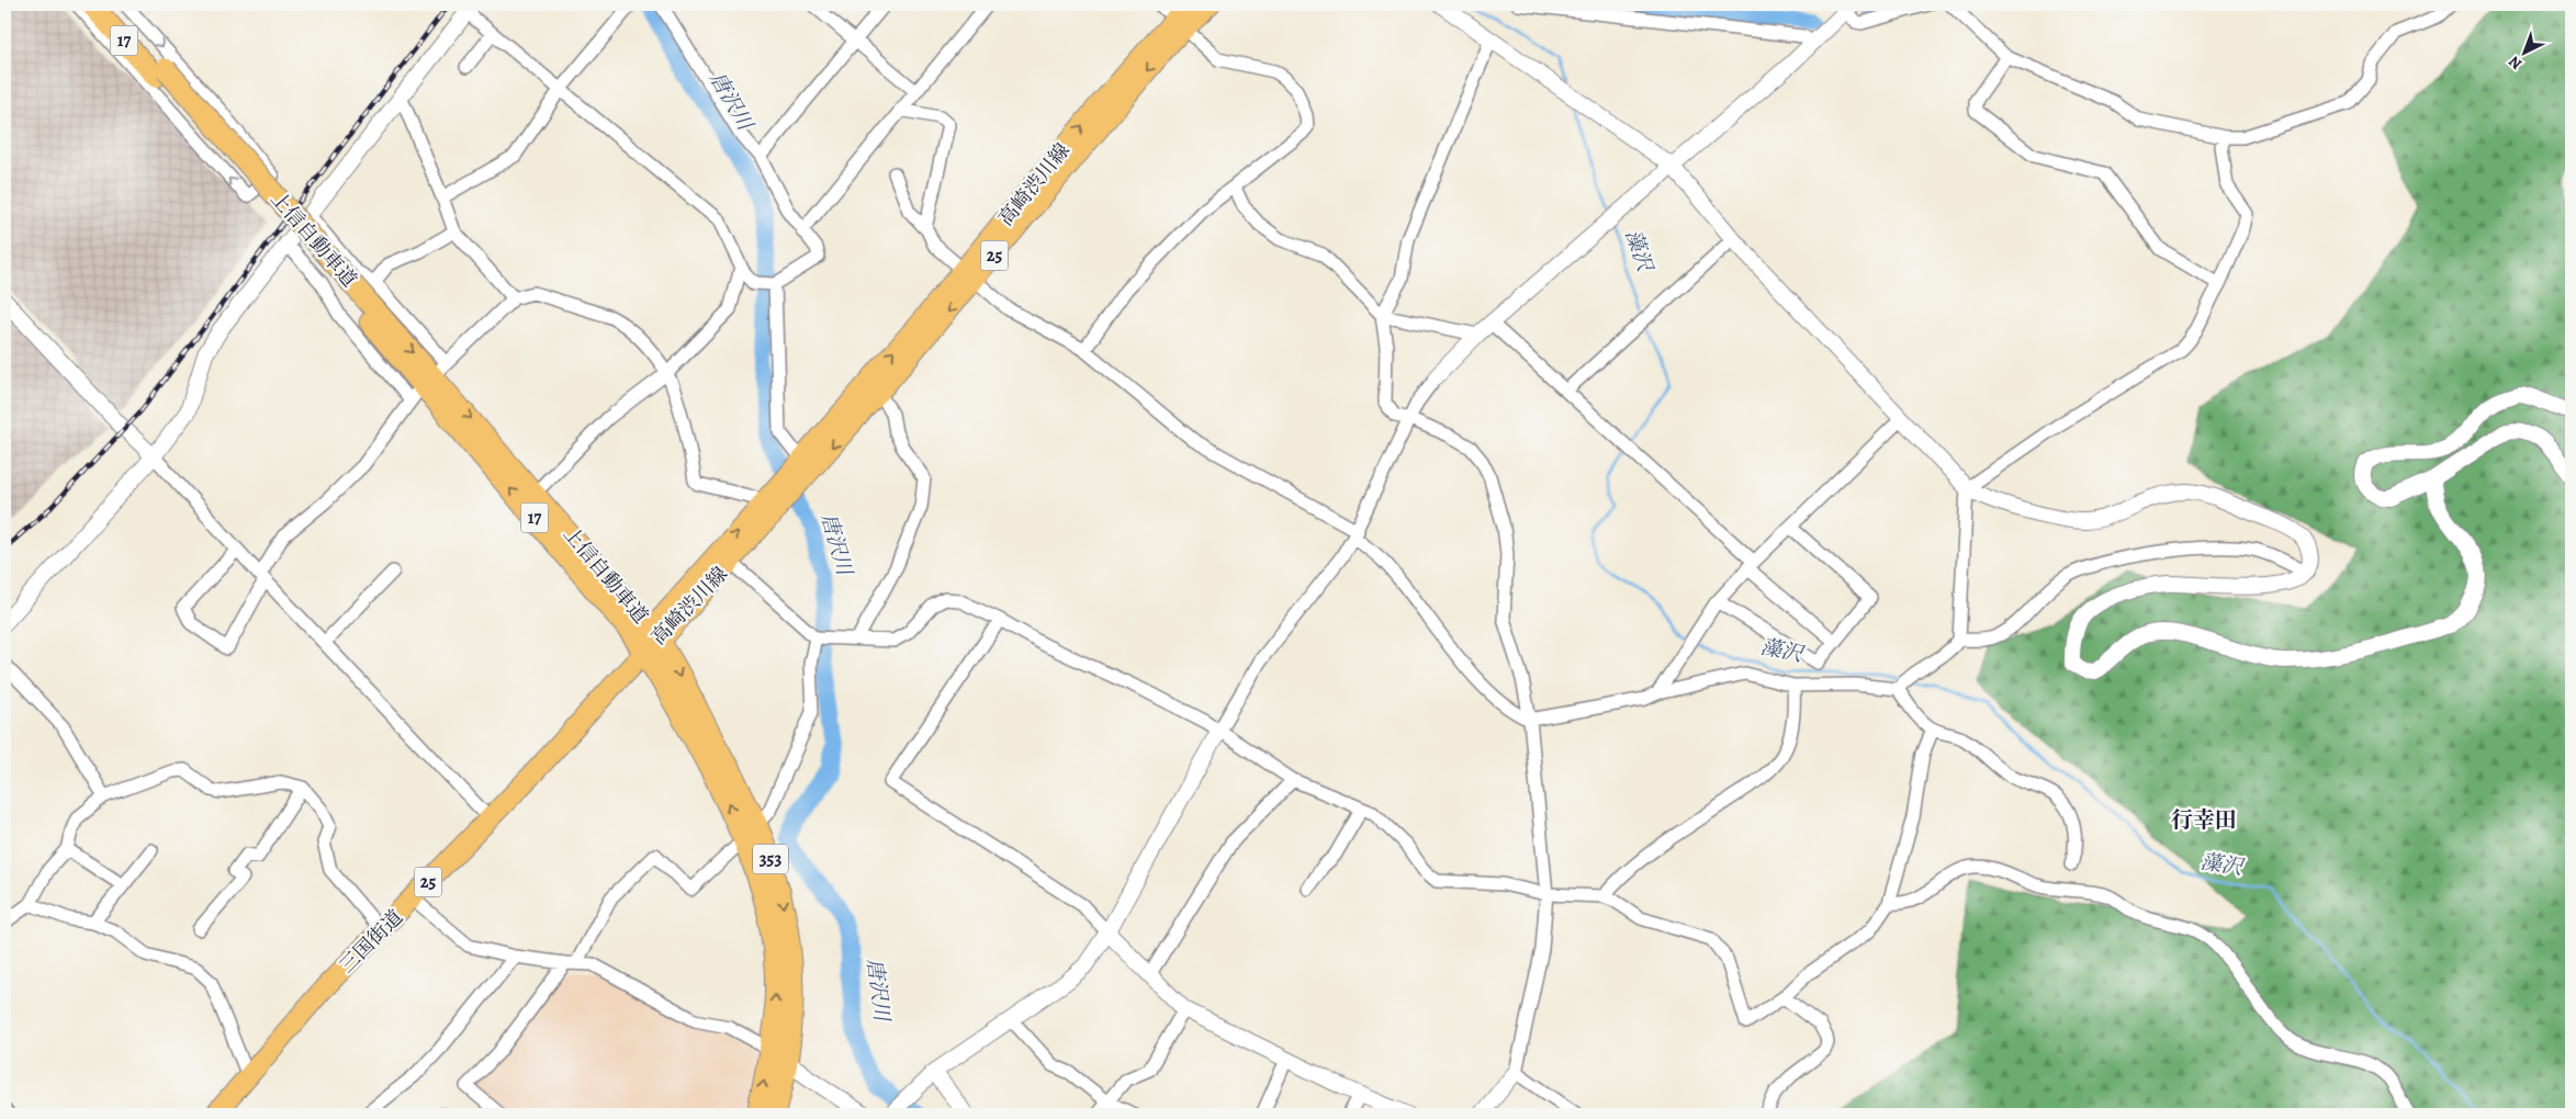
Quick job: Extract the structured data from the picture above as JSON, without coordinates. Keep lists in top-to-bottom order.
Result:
{
  "streets": {
    "highway": ["17", "上信自動車道", "353"],
    "main road": ["高崎渋川線", "25", "三国街道"]
  },
  "crossings": [
    ["高崎渋川線", "上信自動車道"],
    ["高崎渋川線", "25"],
    ["高崎渋川線", "三国街道"],
    ["上信自動車道", "三国街道"]
  ],
  "districts": ["行幸田"],
  "water": ["唐沢川", "藻沢"],
  "north": "bottom left"
}
